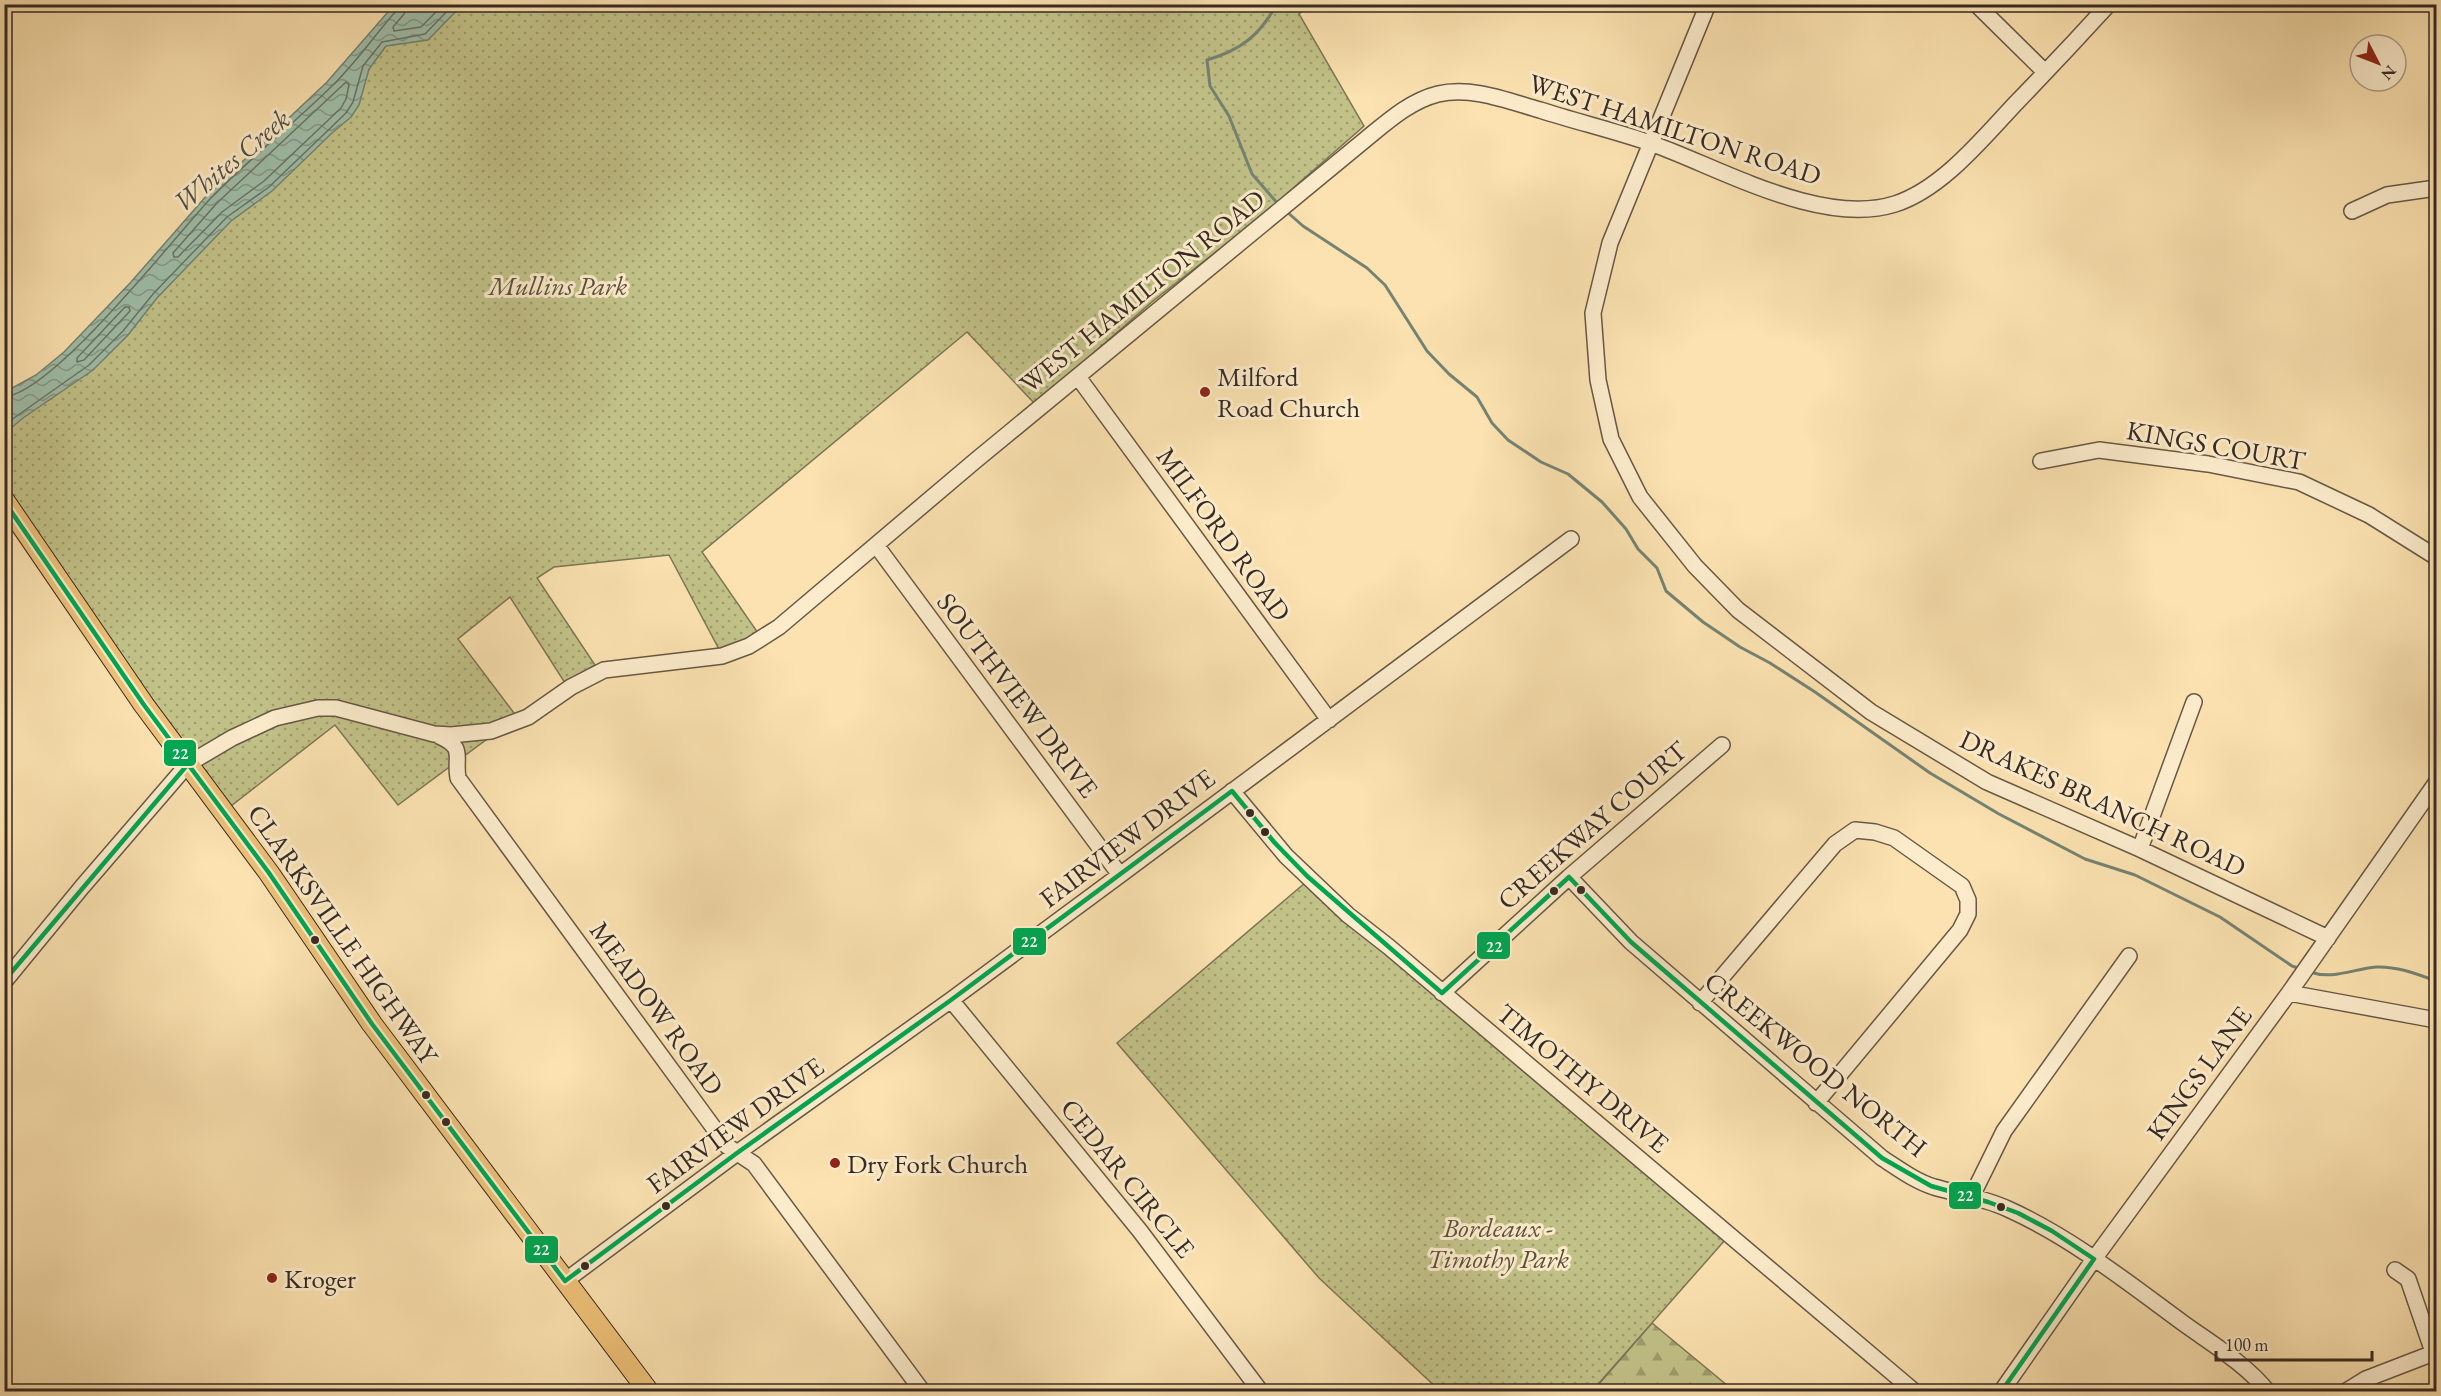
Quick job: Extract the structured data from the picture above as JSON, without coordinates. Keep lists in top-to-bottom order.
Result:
{
  "streets": {
    "main road": ["CLARKSVILLE HIGHWAY"],
    "street": [
      "WEST HAMILTON ROAD",
      "KINGS COURT",
      "MILFORD ROAD",
      "SOUTHVIEW DRIVE",
      "DRAKES BRANCH ROAD",
      "CREEKWAY COURT",
      "FAIRVIEW DRIVE",
      "MEADOW ROAD",
      "CREEKWOOD NORTH",
      "KINGS LANE",
      "TIMOTHY DRIVE",
      "CEDAR CIRCLE"
    ]
  },
  "crossings": [
    ["WEST HAMILTON ROAD", "MILFORD ROAD"],
    ["WEST HAMILTON ROAD", "SOUTHVIEW DRIVE"],
    ["WEST HAMILTON ROAD", "DRAKES BRANCH ROAD"],
    ["WEST HAMILTON ROAD", "CLARKSVILLE HIGHWAY"],
    ["WEST HAMILTON ROAD", "MEADOW ROAD"],
    ["MILFORD ROAD", "FAIRVIEW DRIVE"],
    ["SOUTHVIEW DRIVE", "FAIRVIEW DRIVE"],
    ["DRAKES BRANCH ROAD", "KINGS LANE"],
    ["CREEKWAY COURT", "CREEKWOOD NORTH"],
    ["CREEKWAY COURT", "TIMOTHY DRIVE"],
    ["FAIRVIEW DRIVE", "CLARKSVILLE HIGHWAY"],
    ["FAIRVIEW DRIVE", "MEADOW ROAD"],
    ["FAIRVIEW DRIVE", "TIMOTHY DRIVE"],
    ["FAIRVIEW DRIVE", "CEDAR CIRCLE"],
    ["CREEKWOOD NORTH", "KINGS LANE"]
  ],
  "water": ["Whites Creek"],
  "parks": ["Mullins Park", "Bordeaux - Timothy Park"],
  "places": ["Milford Road Church", "Dry Fork Church", "Kroger"],
  "lines": ["transit line 22"],
  "scale_bar": "100 m",
  "north": "bottom right"
}
